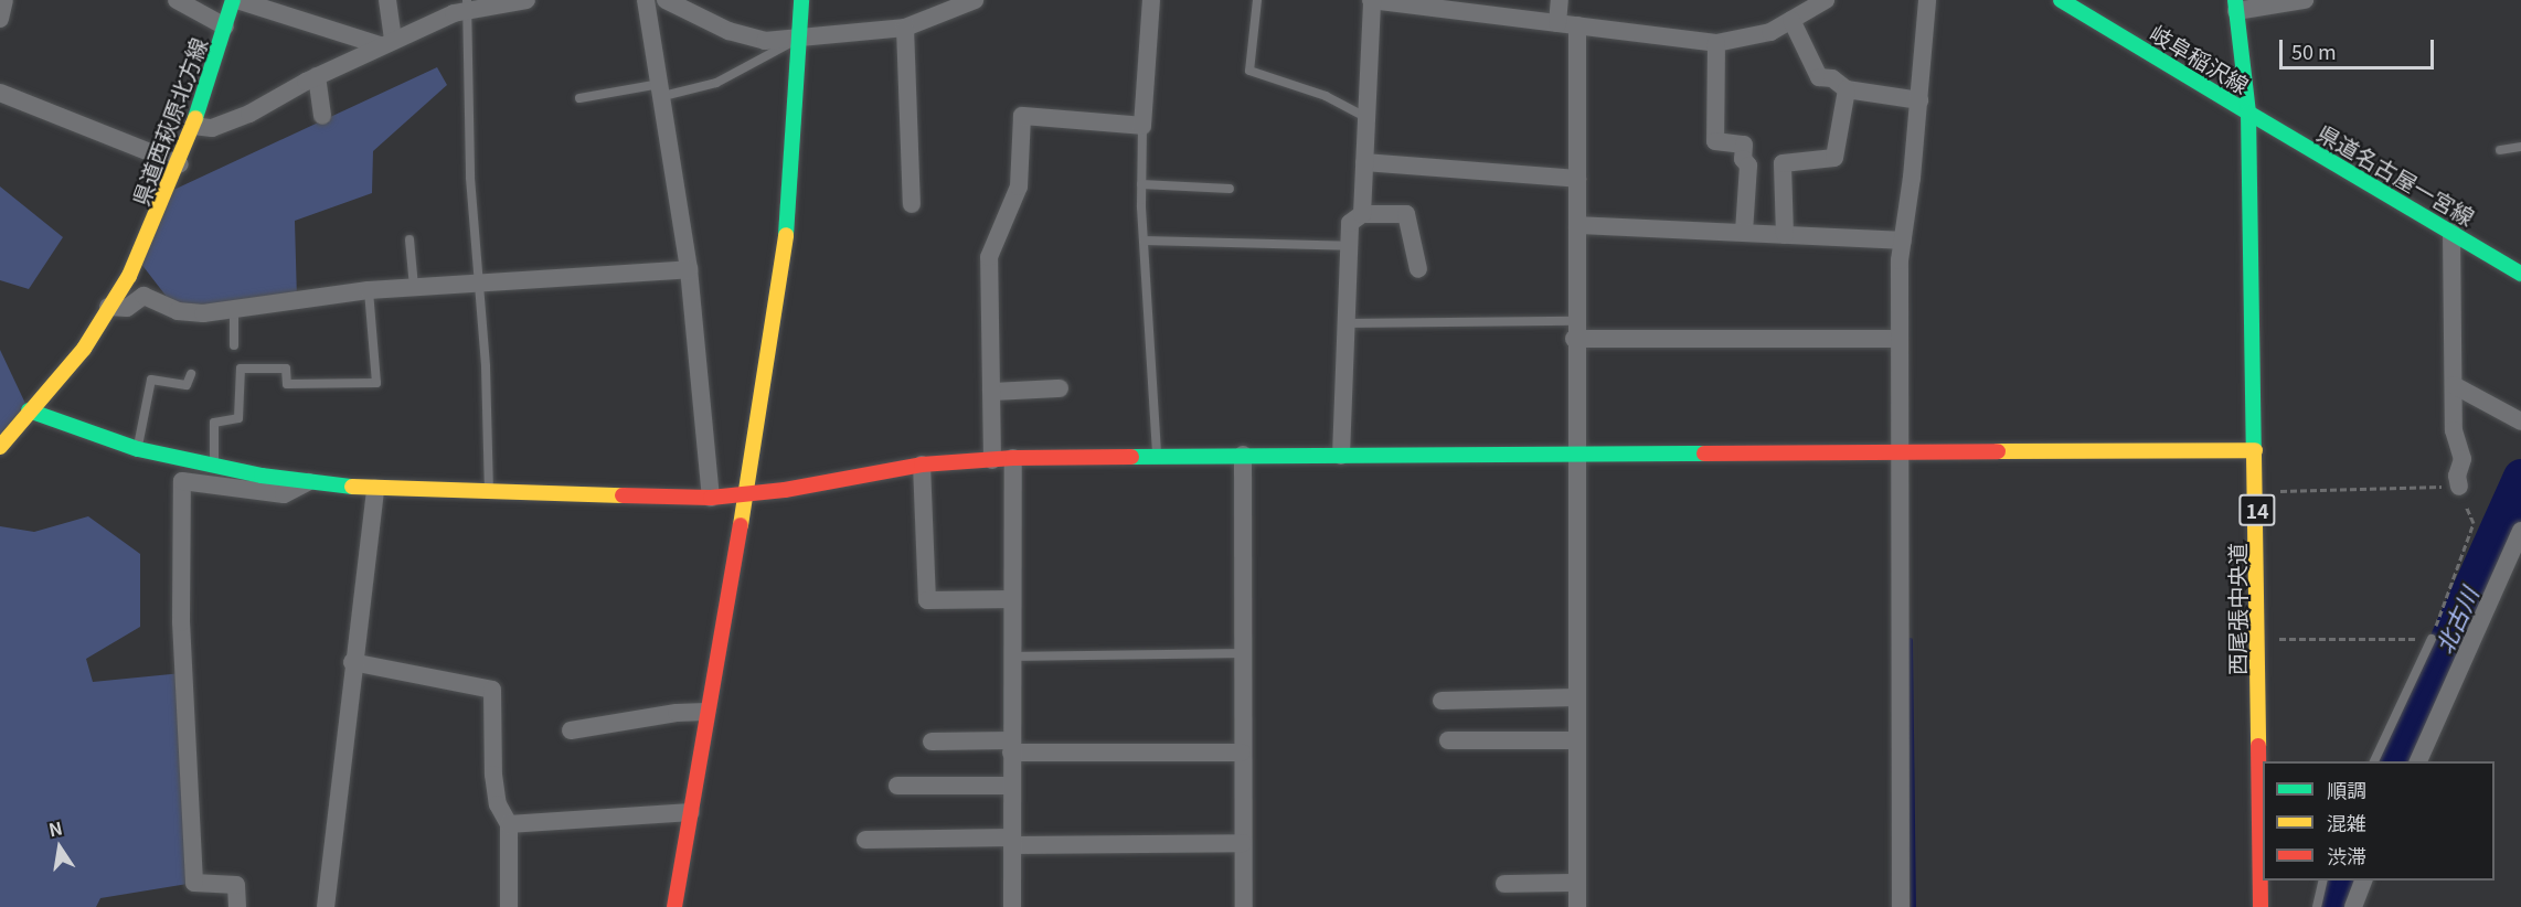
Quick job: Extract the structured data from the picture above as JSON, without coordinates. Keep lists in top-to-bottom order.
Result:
{
  "streets": {
    "street": [
      "岐阜稲沢線",
      "県道西萩原北方線",
      "県道名古屋一宮線",
      "14",
      "西尾張中央道"
    ]
  },
  "crossings": [
    ["岐阜稲沢線", "県道名古屋一宮線"],
    ["岐阜稲沢線", "14"],
    ["岐阜稲沢線", "西尾張中央道"],
    ["県道名古屋一宮線", "14"],
    ["県道名古屋一宮線", "西尾張中央道"],
    ["14", "西尾張中央道"]
  ],
  "water": ["北古川"],
  "legend": ["順調", "混雑", "渋滞"],
  "scale_bar": "50 m",
  "north": "top"
}
